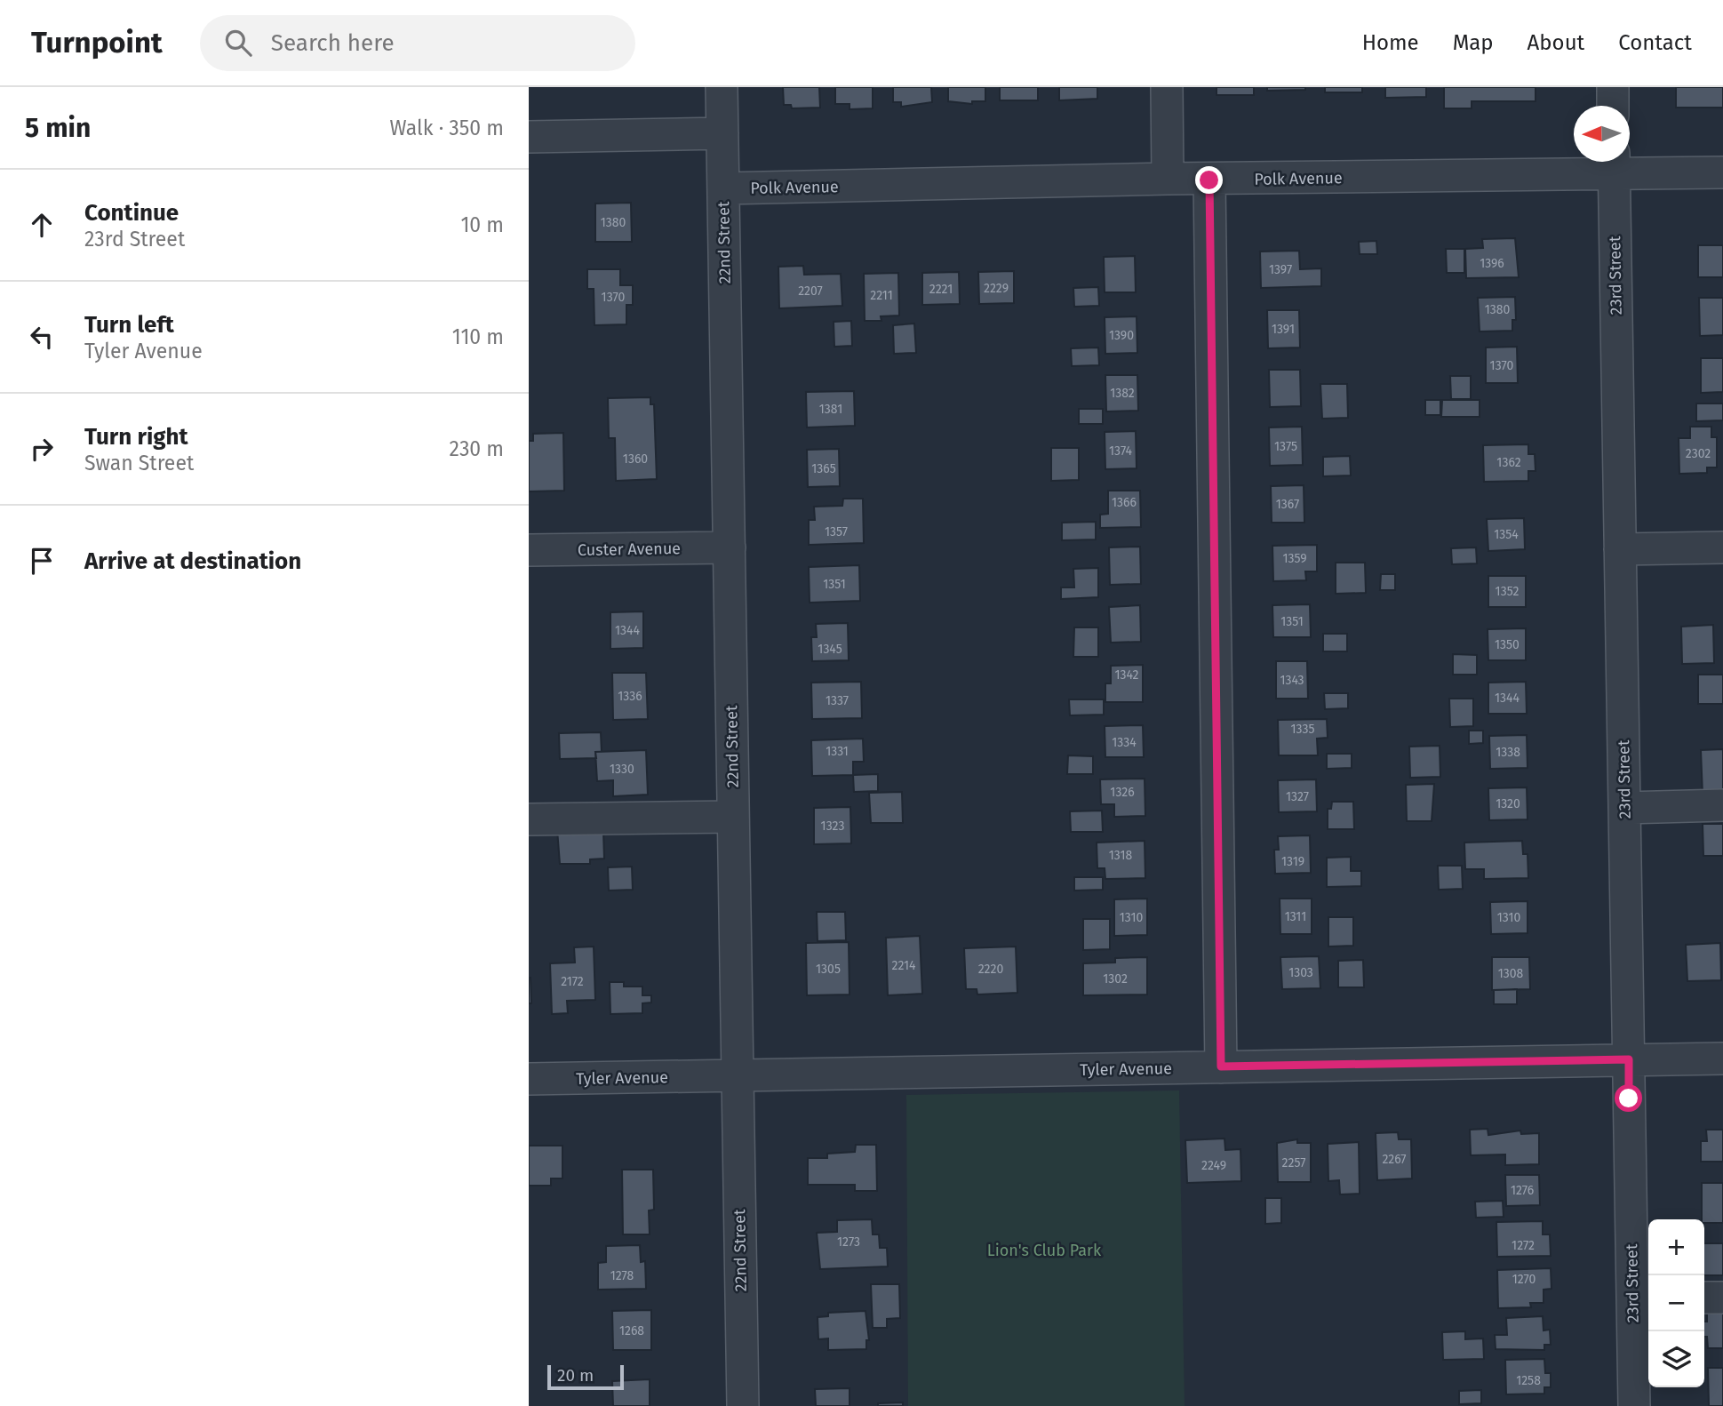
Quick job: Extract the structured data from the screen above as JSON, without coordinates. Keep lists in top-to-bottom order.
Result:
{
  "streets": {
    "street": [
      "Polk Avenue",
      "22nd Street",
      "23rd Street",
      "Custer Avenue",
      "Tyler Avenue"
    ]
  },
  "crossings": [
    ["Polk Avenue", "22nd Street"],
    ["Polk Avenue", "23rd Street"],
    ["22nd Street", "Custer Avenue"],
    ["22nd Street", "Tyler Avenue"],
    ["23rd Street", "Tyler Avenue"]
  ],
  "parks": ["Lion's Club Park"],
  "house_numbers": [
    "1380",
    "1396",
    "1397",
    "2229",
    "2221",
    "2207",
    "2211",
    "1370",
    "1380",
    "1391",
    "1390",
    "1370",
    "1382",
    "1381",
    "1375",
    "1374",
    "2302",
    "1360",
    "1362",
    "1365",
    "1366",
    "1367",
    "1357",
    "1354",
    "1359",
    "1351",
    "1352",
    "1351",
    "1344",
    "1350",
    "1345",
    "1342",
    "1343",
    "1336",
    "1344",
    "1337",
    "1335",
    "1334",
    "1331",
    "1338",
    "1330",
    "1326",
    "1327",
    "1320",
    "1323",
    "1318",
    "1319",
    "1311",
    "1310",
    "1310",
    "2214",
    "1305",
    "2220",
    "1303",
    "1308",
    "1302",
    "2172",
    "2267",
    "2257",
    "2249",
    "1276",
    "1273",
    "1272",
    "1278",
    "1270",
    "1268",
    "1258"
  ],
  "scale_bar": "20 m",
  "north": "left",
  "page": {
    "header": "Turnpoint",
    "search": "Search here",
    "nav": [
      "Home",
      "Map",
      "About",
      "Contact"
    ],
    "heading": ["5 min", "Walk · 350 m"],
    "list": [
      ["Continue", "23rd Street", "10 m"],
      ["Turn left", "Tyler Avenue", "110 m"],
      ["Turn right", "Swan Street", "230 m"],
      "Arrive at destination"
    ],
    "map_buttons": ["+", "−"],
    "scale": "20 m"
  }
}
